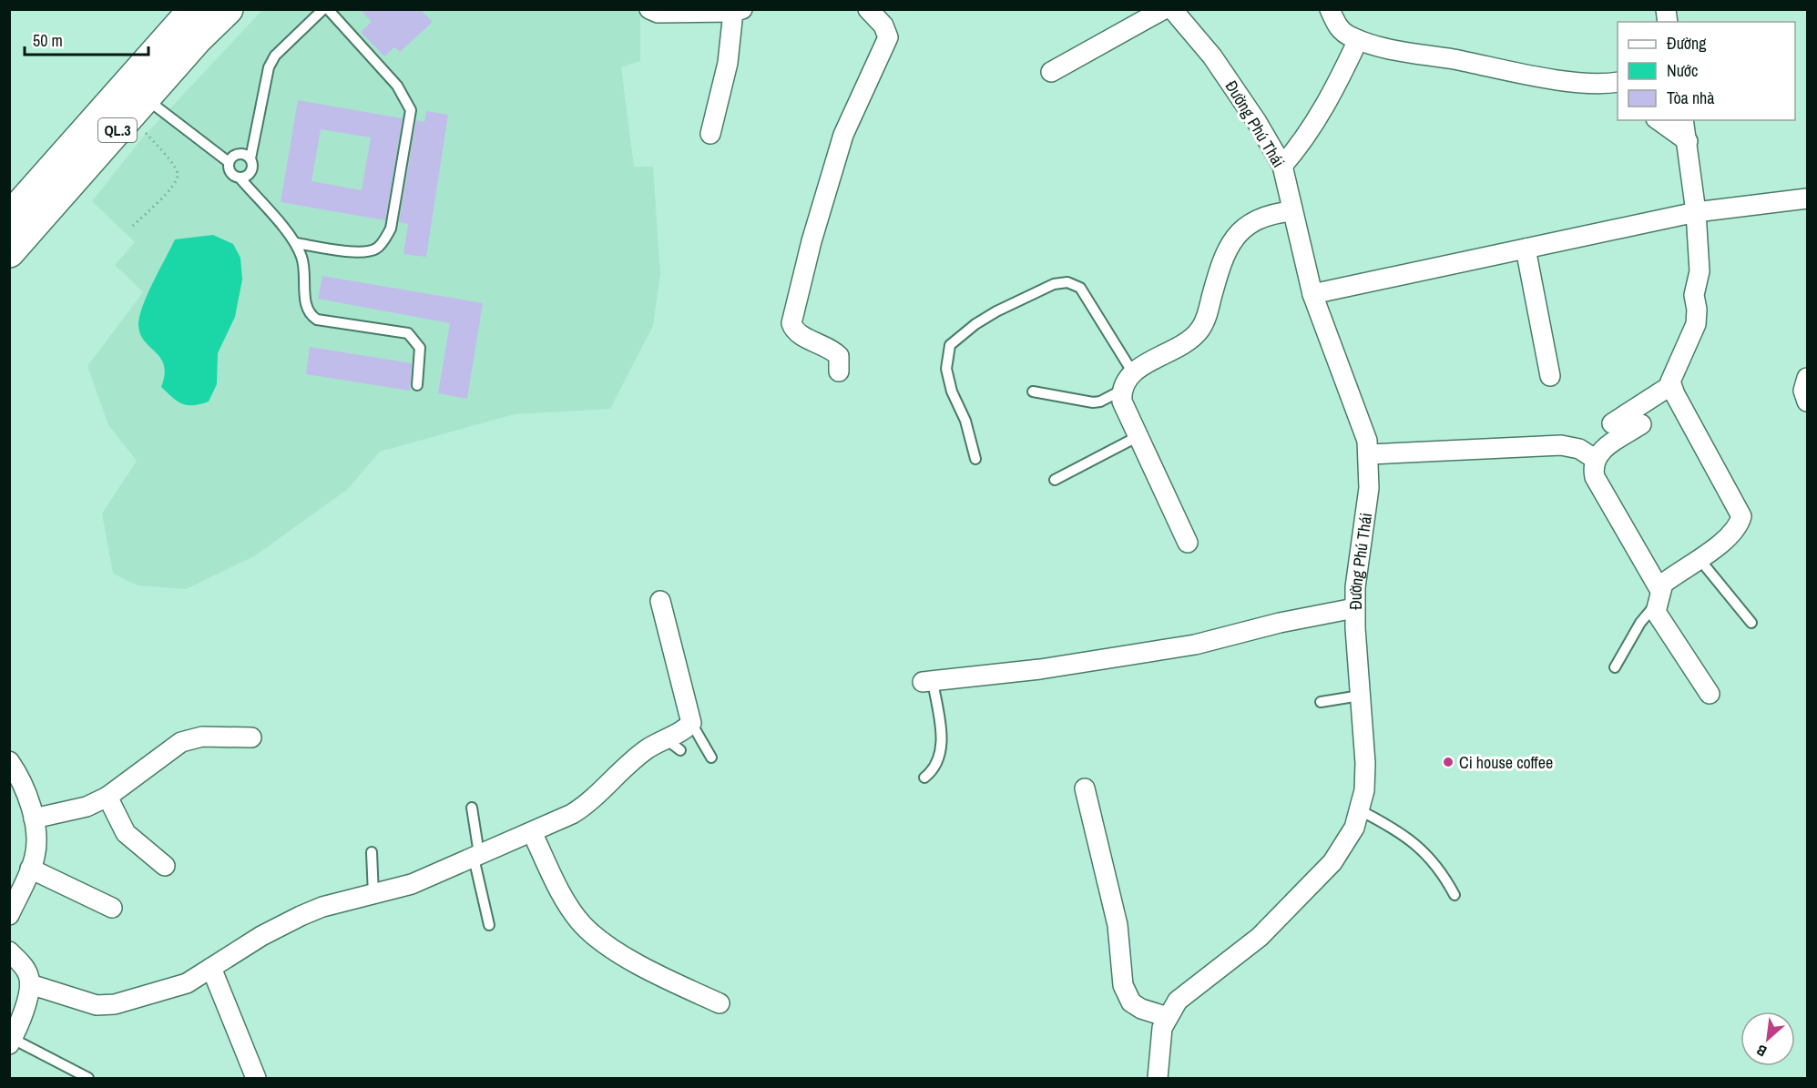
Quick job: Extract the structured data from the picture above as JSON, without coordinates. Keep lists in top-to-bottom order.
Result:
{
  "streets": {
    "highway": ["QL.3"],
    "street": ["Đường Phú Thái"]
  },
  "places": ["Ci house coffee"],
  "legend": ["Đường", "Nước", "Tòa nhà"],
  "scale_bar": "50 m",
  "north": "bottom left"
}
